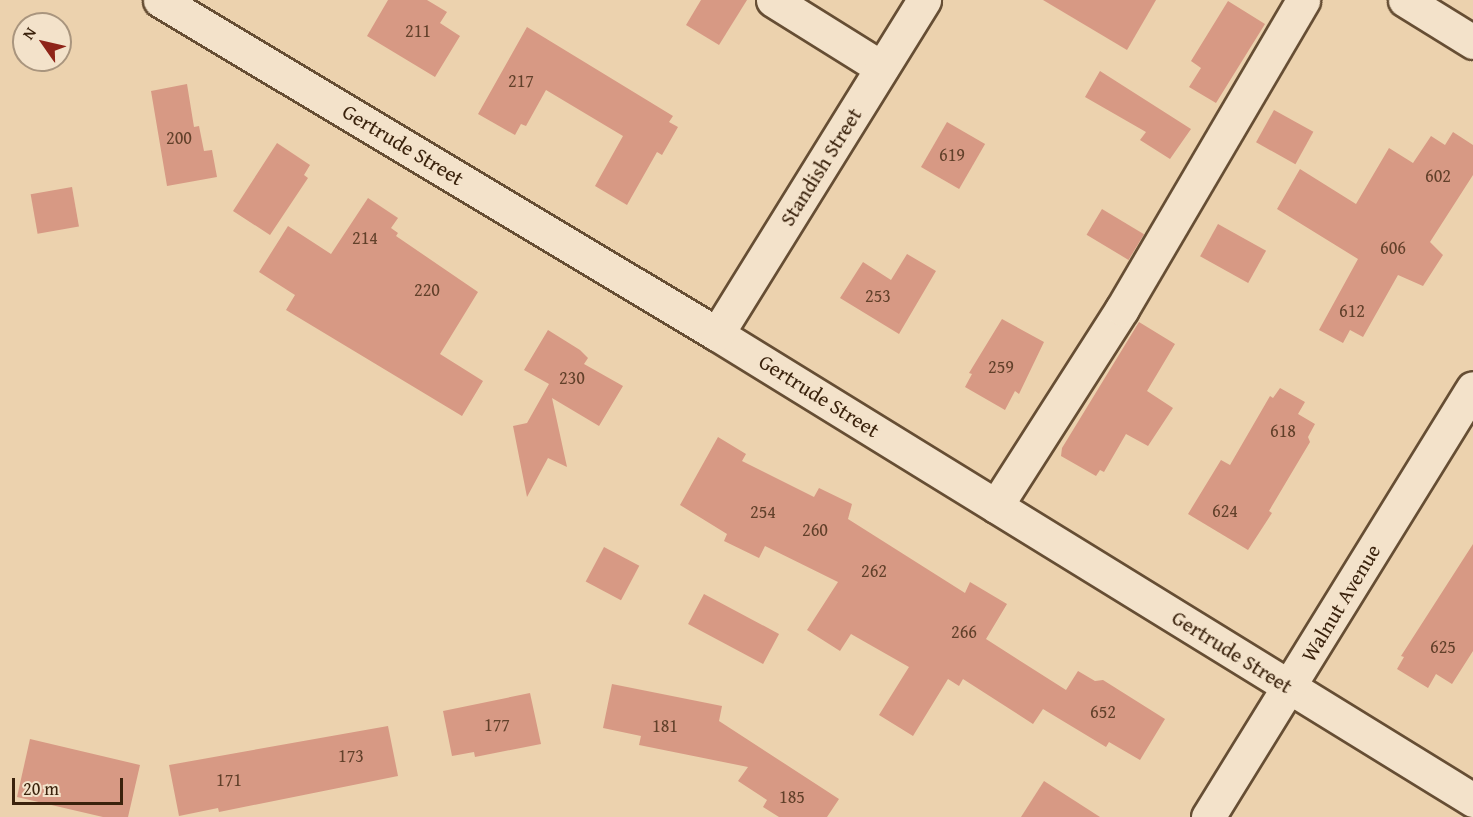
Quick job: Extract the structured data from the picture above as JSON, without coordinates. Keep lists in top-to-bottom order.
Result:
{
  "streets": {
    "street": ["Gertrude Street", "Standish Street", "Walnut Avenue"]
  },
  "crossings": [
    ["Gertrude Street", "Standish Street"],
    ["Gertrude Street", "Walnut Avenue"]
  ],
  "house_numbers": [
    "211",
    "217",
    "200",
    "619",
    "602",
    "214",
    "606",
    "220",
    "253",
    "612",
    "259",
    "230",
    "618",
    "624",
    "254",
    "260",
    "262",
    "266",
    "625",
    "652",
    "177",
    "181",
    "173",
    "171",
    "185"
  ],
  "scale_bar": "20 m",
  "north": "top left"
}
